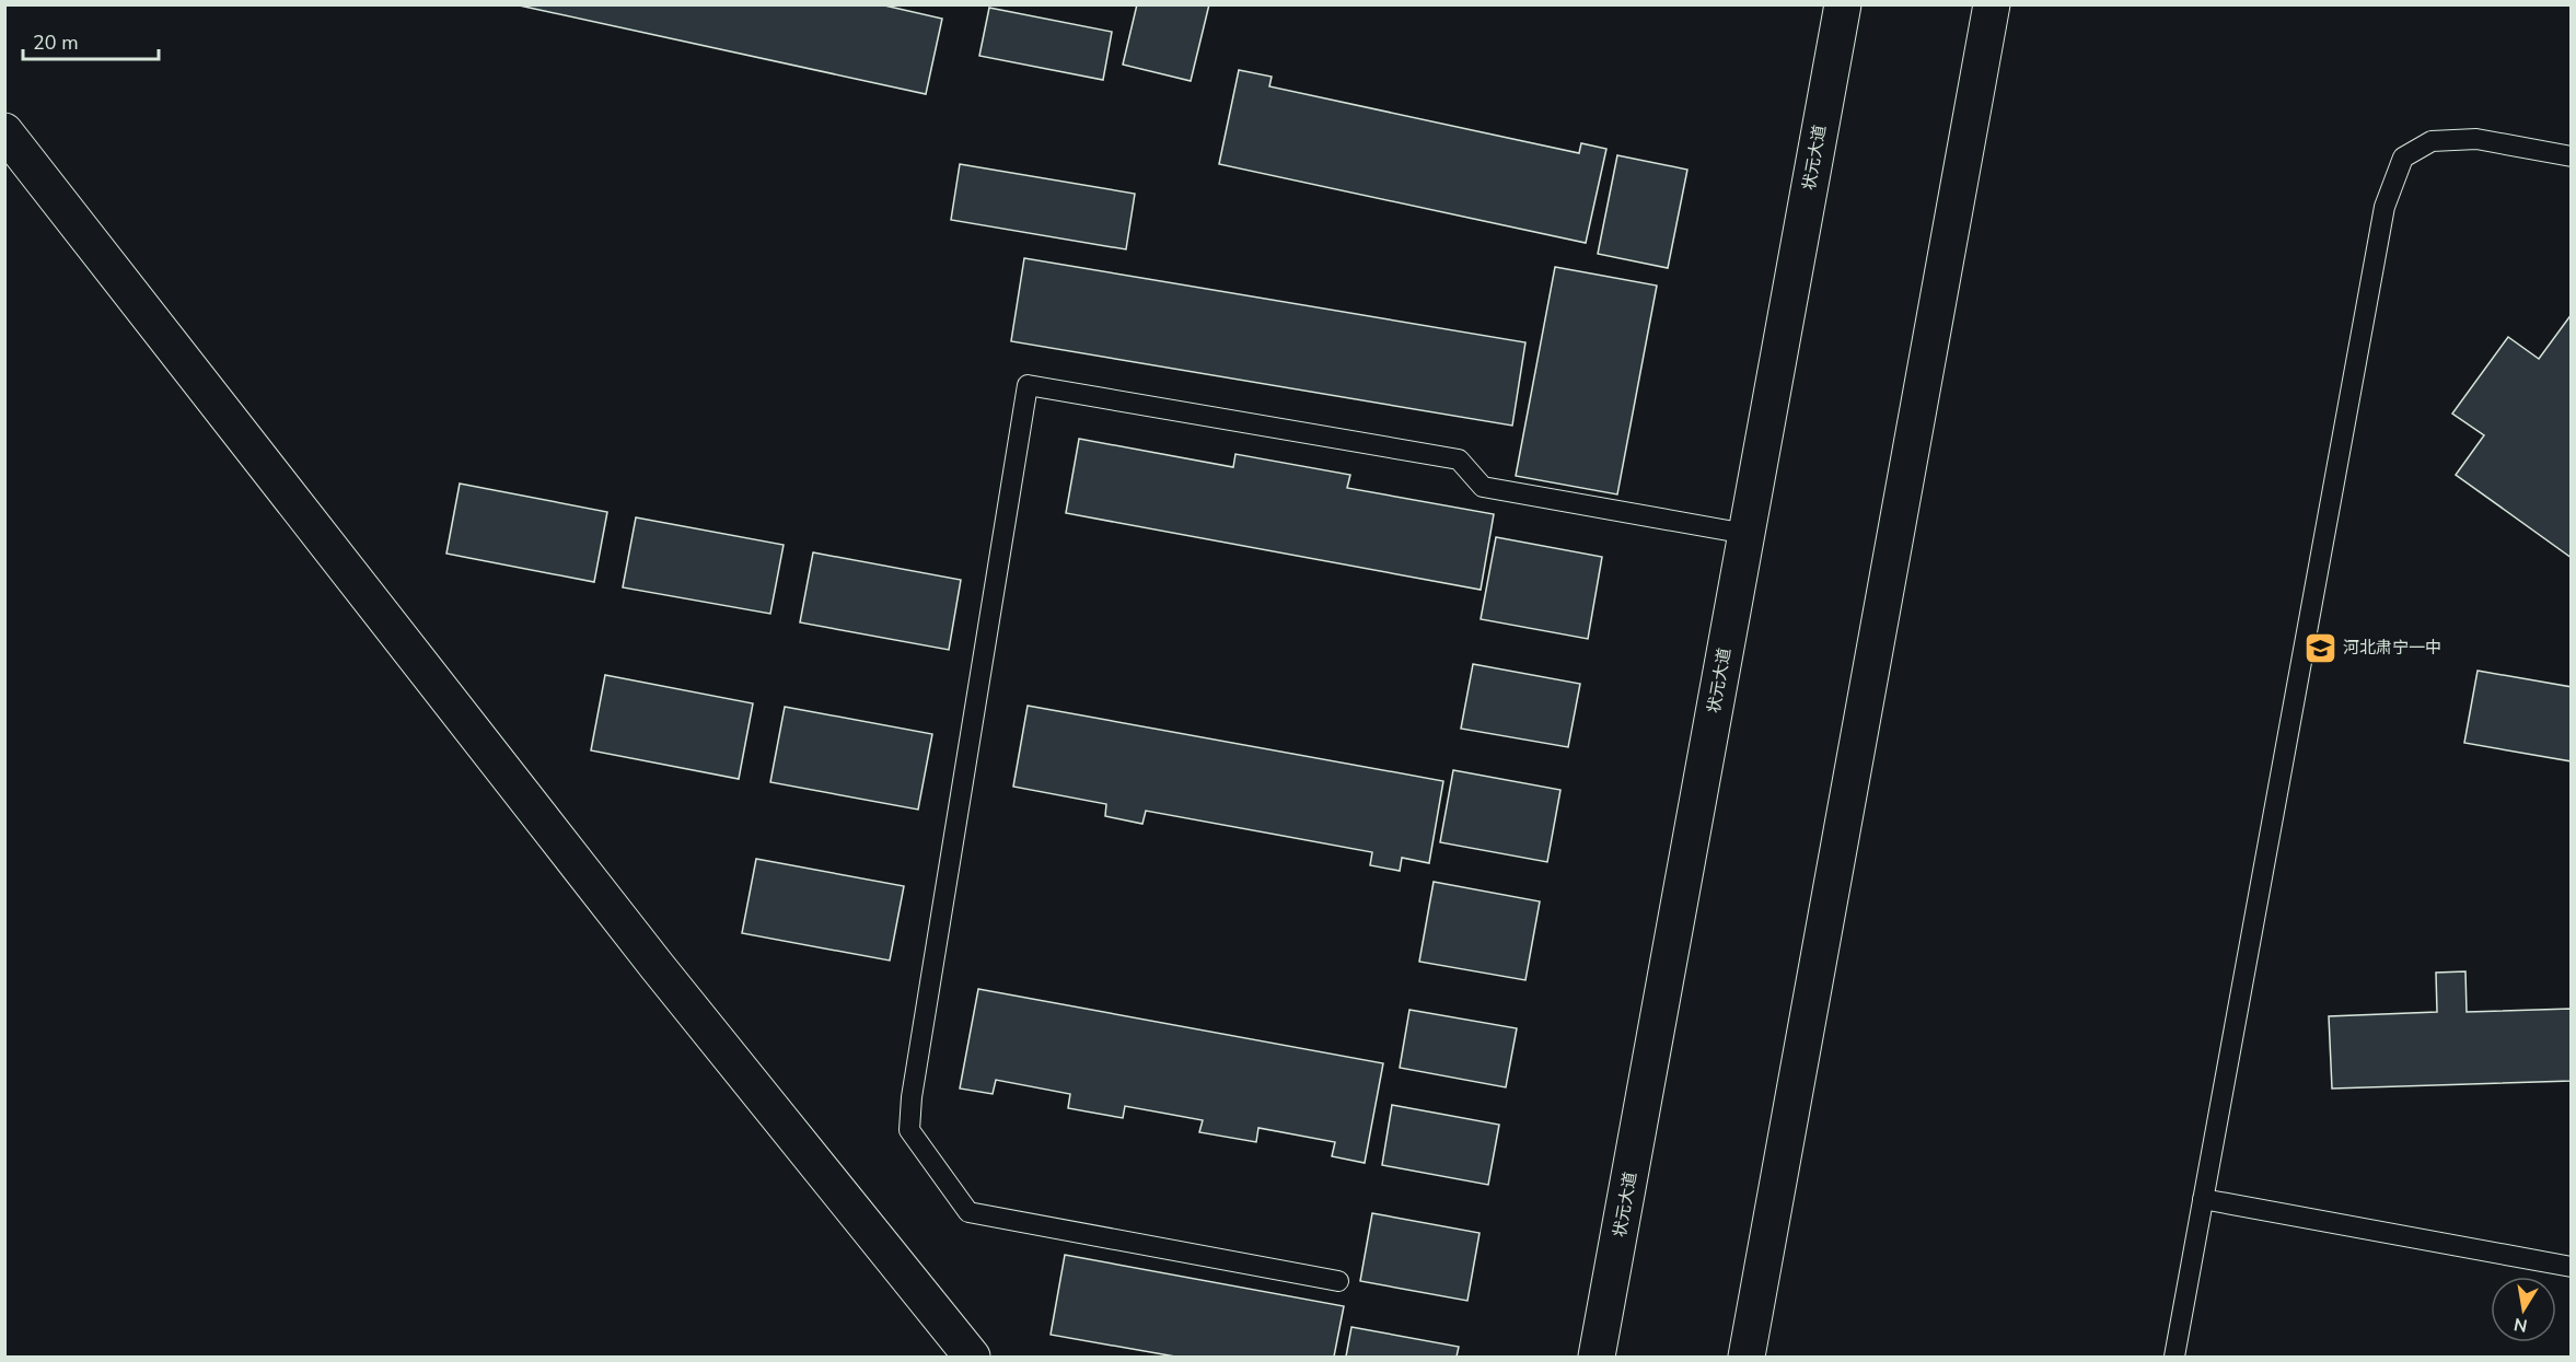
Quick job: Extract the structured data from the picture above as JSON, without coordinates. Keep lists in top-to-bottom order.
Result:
{
  "streets": {
    "main road": ["状元大道"]
  },
  "places": {
    "school or university": ["河北肃宁一中"]
  },
  "scale_bar": "20 m",
  "north": "bottom"
}
